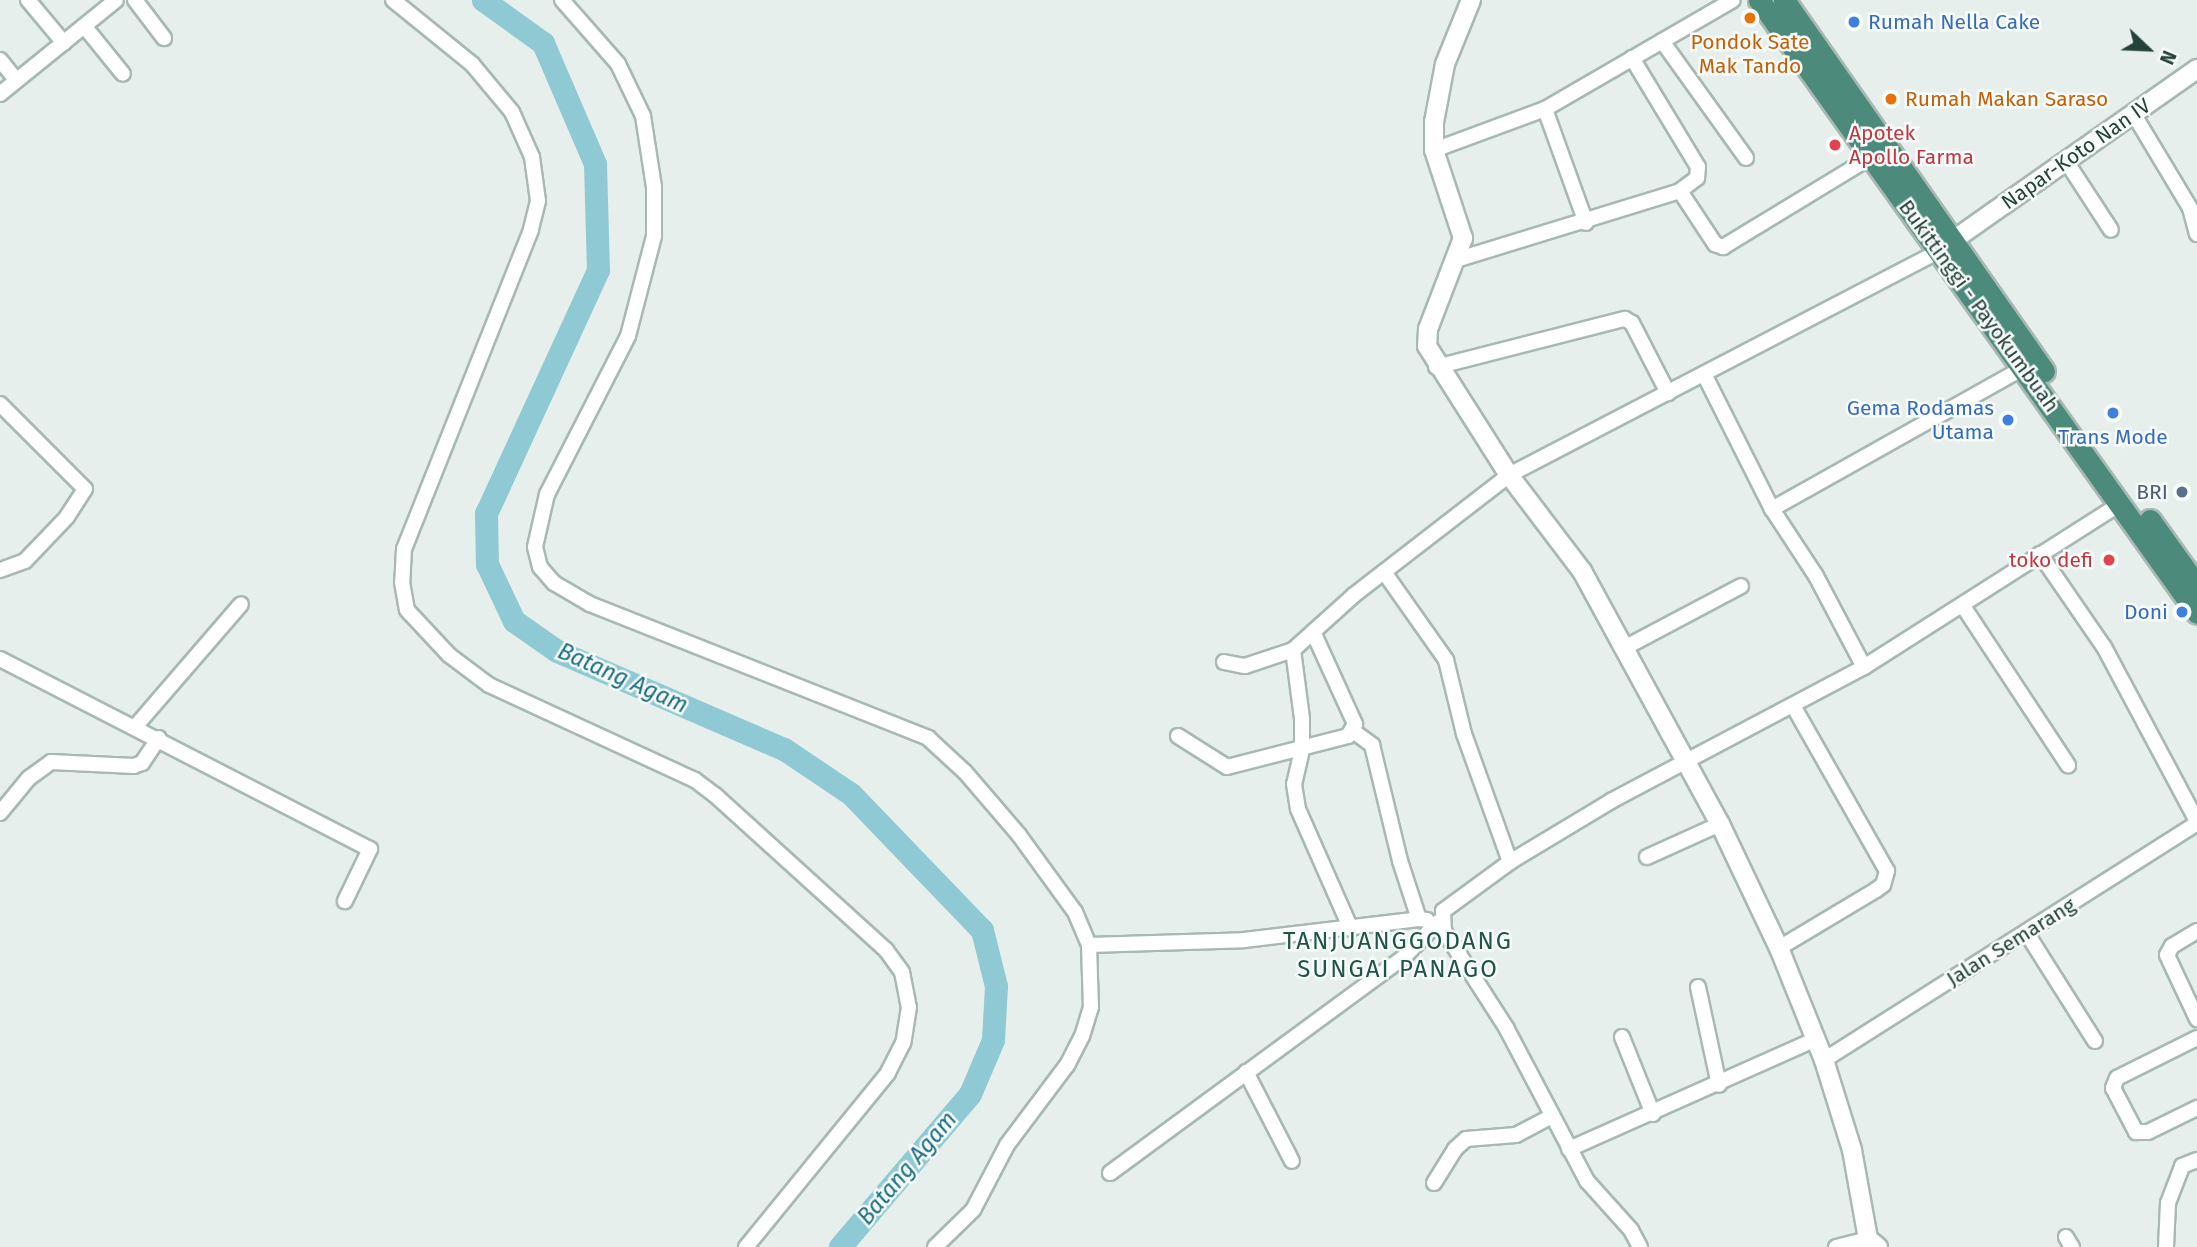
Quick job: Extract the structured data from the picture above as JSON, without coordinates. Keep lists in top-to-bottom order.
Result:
{
  "streets": {
    "highway": ["Bukittinggi - Payokumbuah"],
    "street": ["Napar-Koto Nan IV", "Jalan Semarang"]
  },
  "crossings": [
    ["Napar-Koto Nan IV", "Bukittinggi - Payokumbuah"]
  ],
  "districts": ["TANJUANGGODANG SUNGAI PANAGO"],
  "water": ["Batang Agam"],
  "places": [
    "Pondok Sate Mak Tando",
    "Rumah Nella Cake",
    "Rumah Makan Saraso",
    "Apotek Apollo Farma",
    "Trans Mode",
    "Gema Rodamas Utama",
    "BRI",
    "toko defi",
    "Doni"
  ],
  "north": "bottom right"
}
